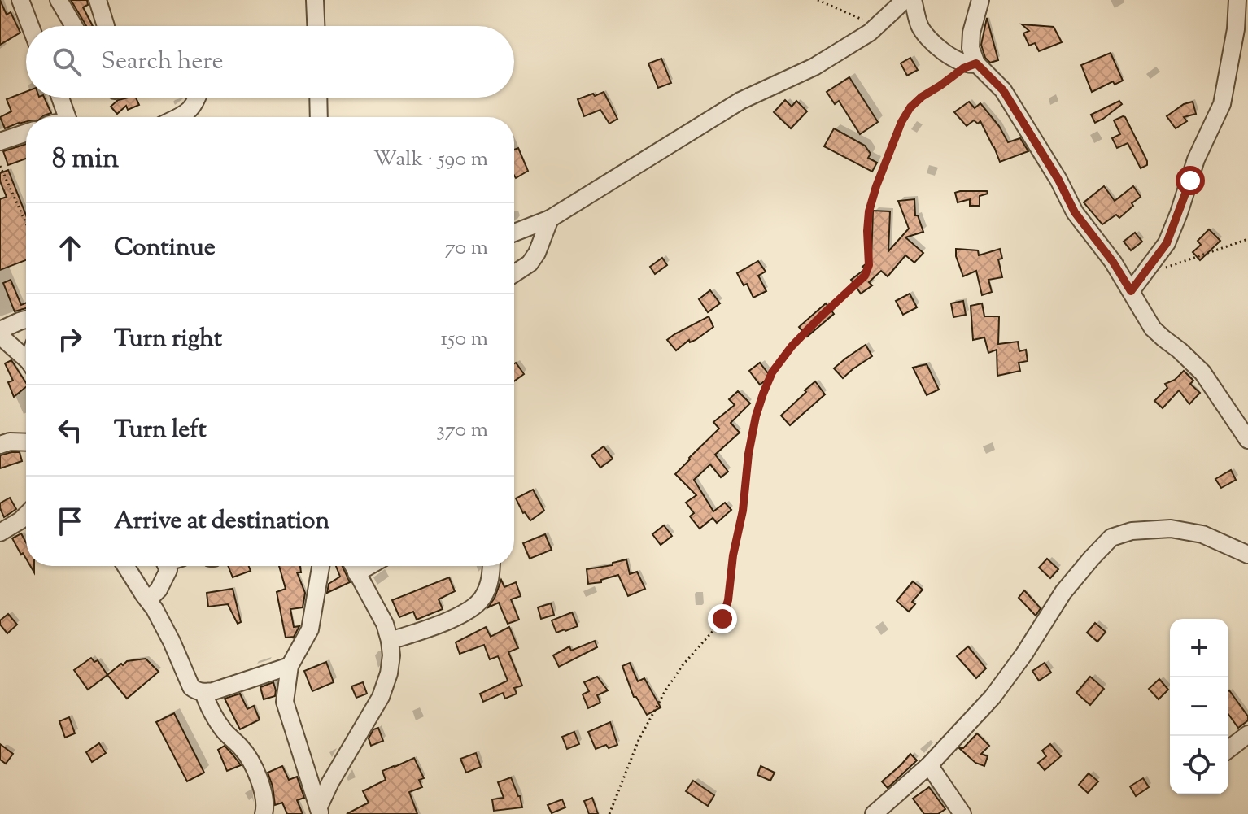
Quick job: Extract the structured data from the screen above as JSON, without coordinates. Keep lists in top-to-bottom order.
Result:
{
  "page": {
    "search": "Search here",
    "heading": ["8 min", "Walk · 590 m"],
    "list": [
      ["Continue", "70 m"],
      ["Turn right", "150 m"],
      ["Turn left", "370 m"],
      "Arrive at destination"
    ],
    "map_buttons": ["+", "−"]
  }
}
